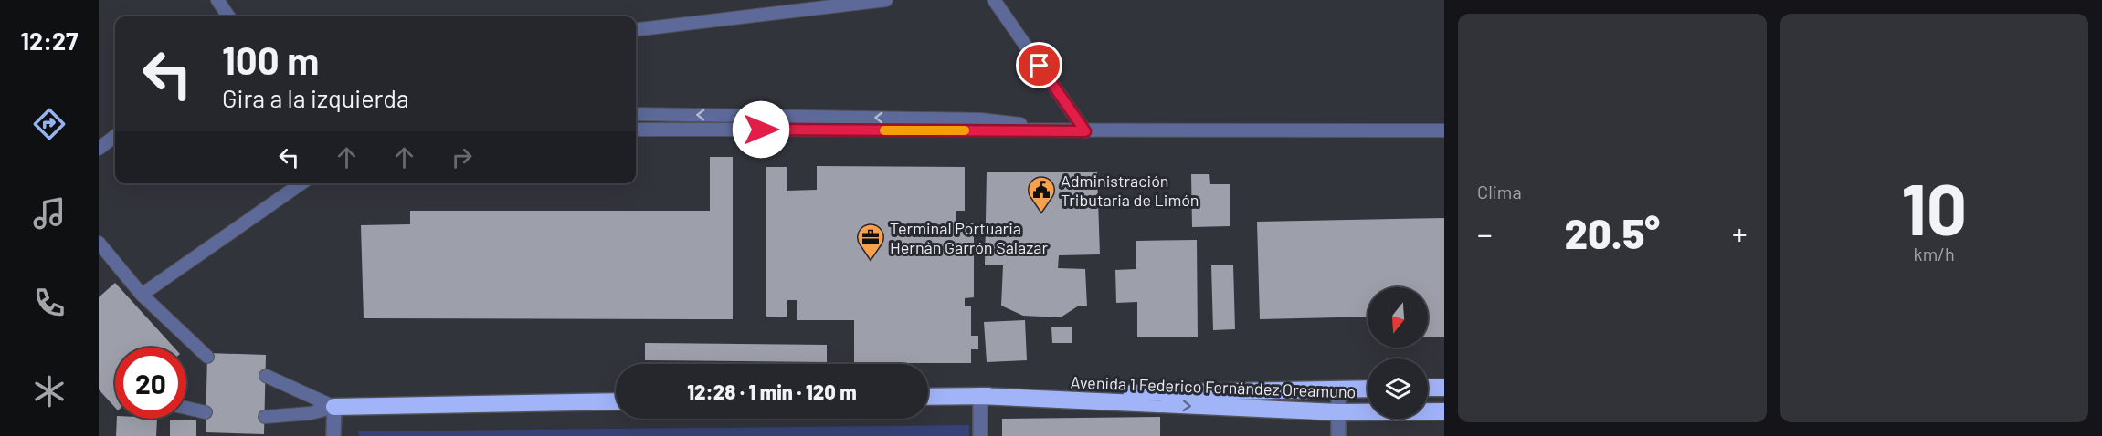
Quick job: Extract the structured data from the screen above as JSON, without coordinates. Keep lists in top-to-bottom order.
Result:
{
  "streets": {
    "highway": ["Avenida 1 Federico Fernández Oreamuno"]
  },
  "places": {
    "public building": ["Administración Tributaria de Limón"],
    "office": ["Terminal Portuaria Hernán Garrón Salazar"]
  },
  "north": "bottom",
  "page": {
    "tabs": "12:27",
    "tile": [
      "Clima",
      ["10", "km/h"]
    ],
    "turn": ["100 m", "Gira a la izquierda"],
    "heat": ["−", "20.5°", "+"],
    "limit": "20",
    "trip": "12:28 · 1 min · 120 m"
  }
}
